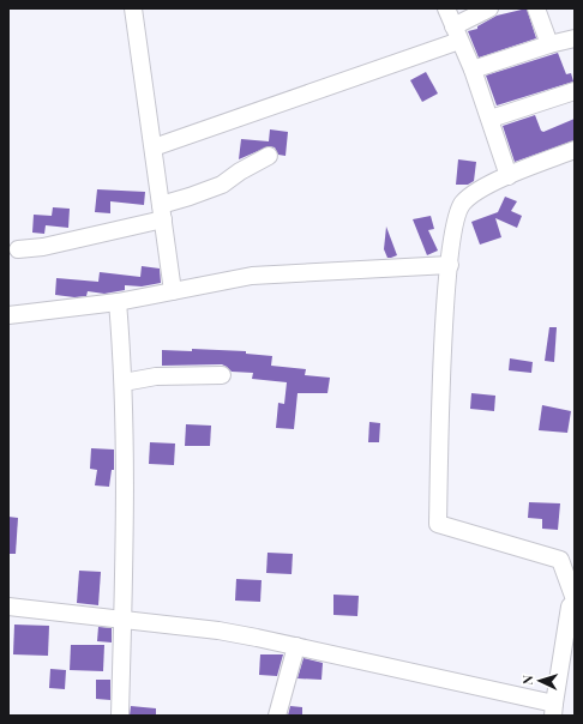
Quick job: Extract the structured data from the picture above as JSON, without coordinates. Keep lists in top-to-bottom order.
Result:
{
  "north": "left"
}
